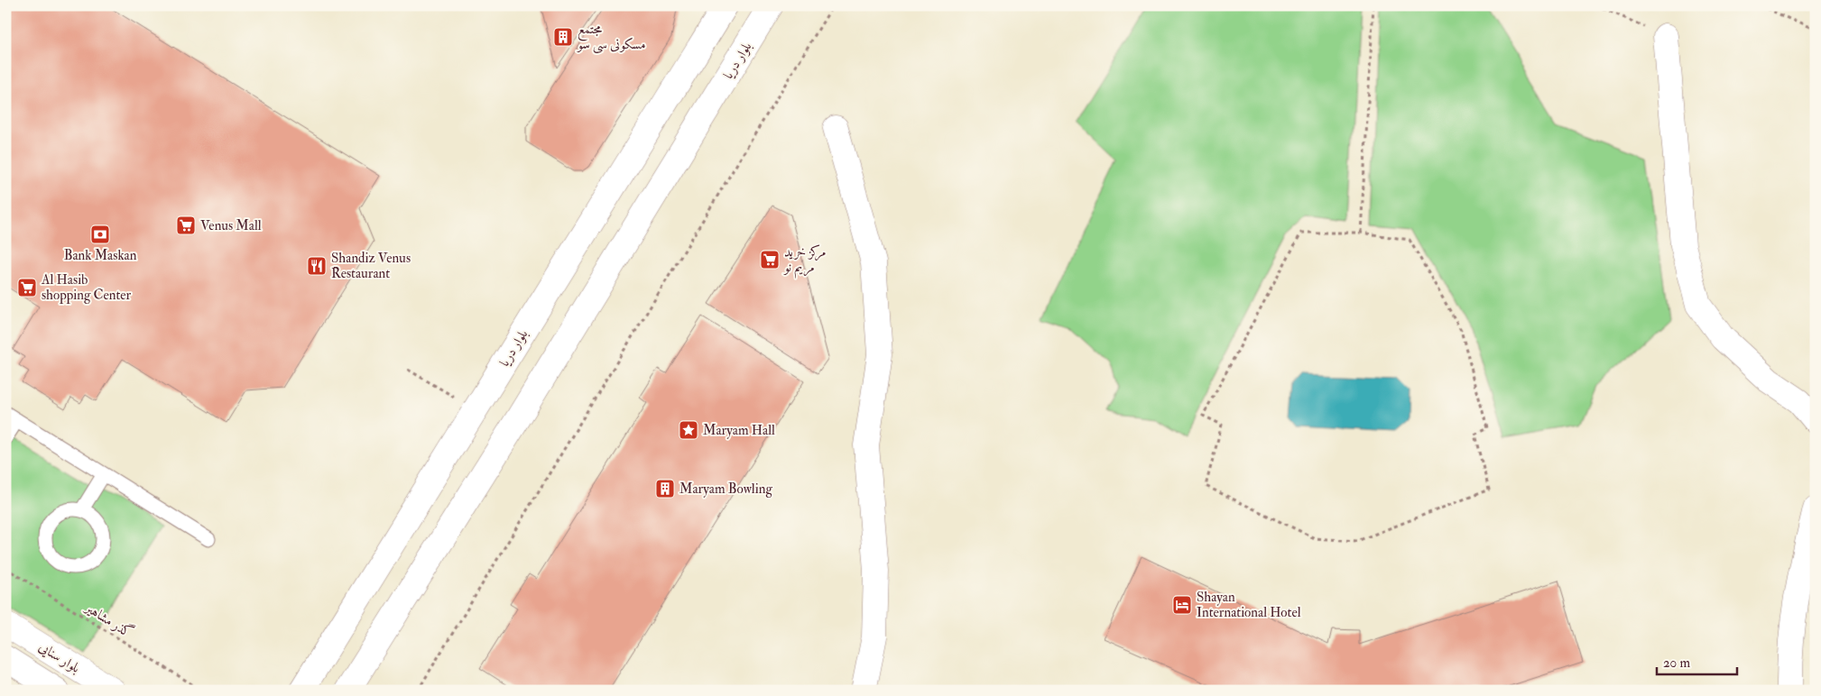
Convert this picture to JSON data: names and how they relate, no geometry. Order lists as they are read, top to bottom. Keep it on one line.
{"streets":{"main road":["بلوار دریا","بلوار سنایی"],"path":["گذر مشاهیر"]},"places":{"building":["مجتمع مسکونی سی سو","Maryam Bowling"],"supermarket":["Venus Mall","مرکز خرید مریم نو","Al Hasib shopping Center"],"bank":["Bank Maskan"],"restaurant":["Shandiz Venus Restaurant"],"place":["Maryam Hall"],"hotel":["Shayan International Hotel"]},"scale_bar":"20 m"}
